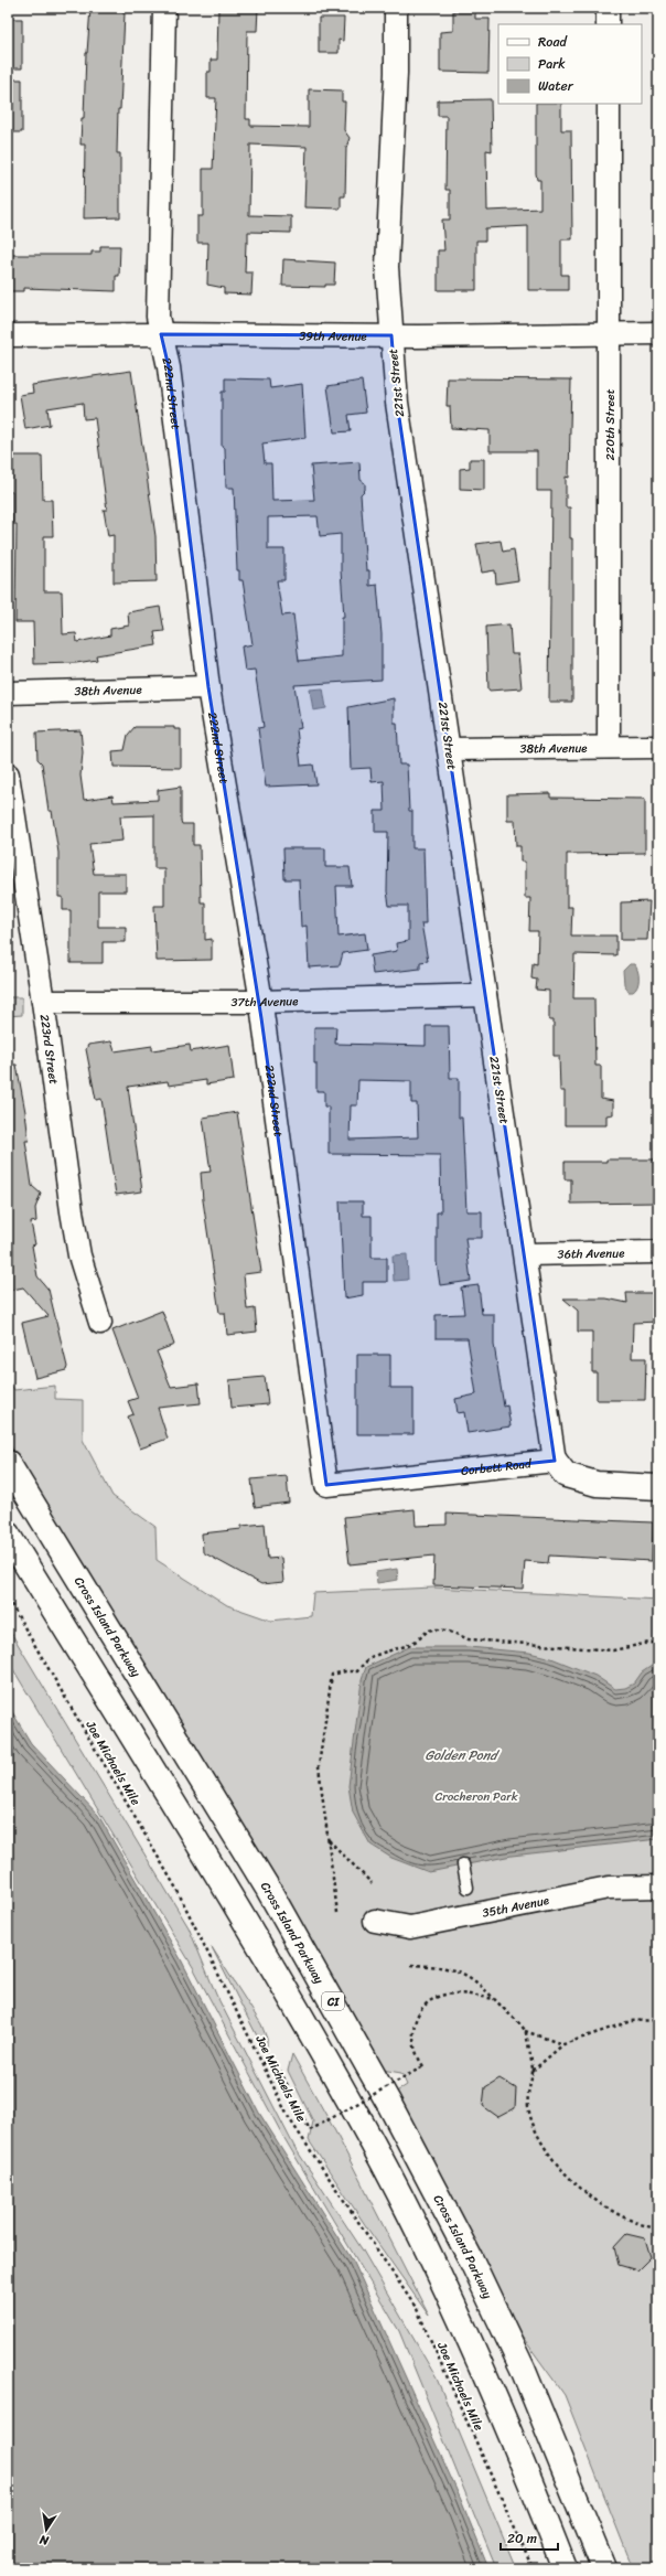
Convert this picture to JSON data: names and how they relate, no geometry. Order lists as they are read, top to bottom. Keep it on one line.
{"streets":{"main road":["Cross Island Parkway","CI"],"street":["39th Avenue","221st Street","222nd Street","220th Street","38th Avenue","37th Avenue","223rd Street","36th Avenue","Corbett Road","35th Avenue"],"path":["Joe Michaels Mile"]},"crossings":[["39th Avenue","221st Street"],["39th Avenue","222nd Street"],["39th Avenue","220th Street"],["221st Street","38th Avenue"],["221st Street","37th Avenue"],["221st Street","36th Avenue"],["221st Street","Corbett Road"],["222nd Street","38th Avenue"],["222nd Street","37th Avenue"],["222nd Street","Corbett Road"],["220th Street","38th Avenue"],["37th Avenue","223rd Street"]],"water":["Golden Pond"],"parks":["Crocheron Park"],"legend":["Road","Park","Water"],"scale_bar":"20 m","north":"bottom"}
